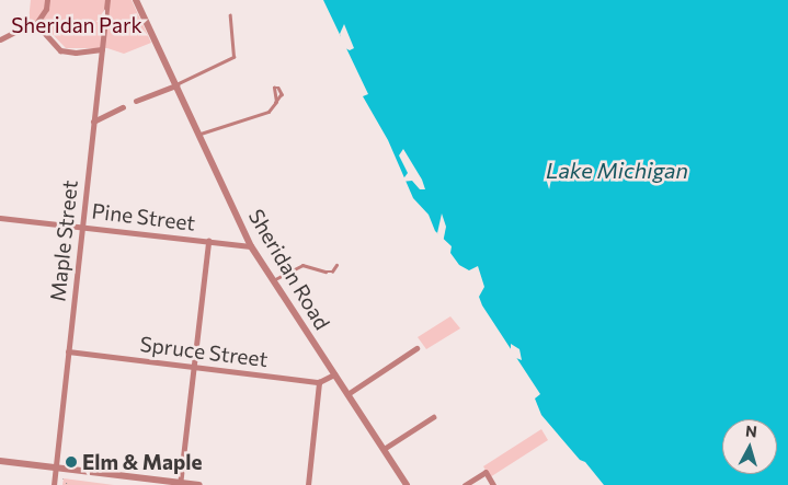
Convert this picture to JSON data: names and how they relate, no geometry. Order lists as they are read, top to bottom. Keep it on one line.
{"streets":{"street":["Pine Street","Maple Street","Sheridan Road","Spruce Street"]},"crossings":[["Pine Street","Maple Street"],["Pine Street","Sheridan Road"],["Maple Street","Spruce Street"]],"water":["Lake Michigan"],"parks":["Sheridan Park"],"places":["Elm & Maple"],"north":"top"}
